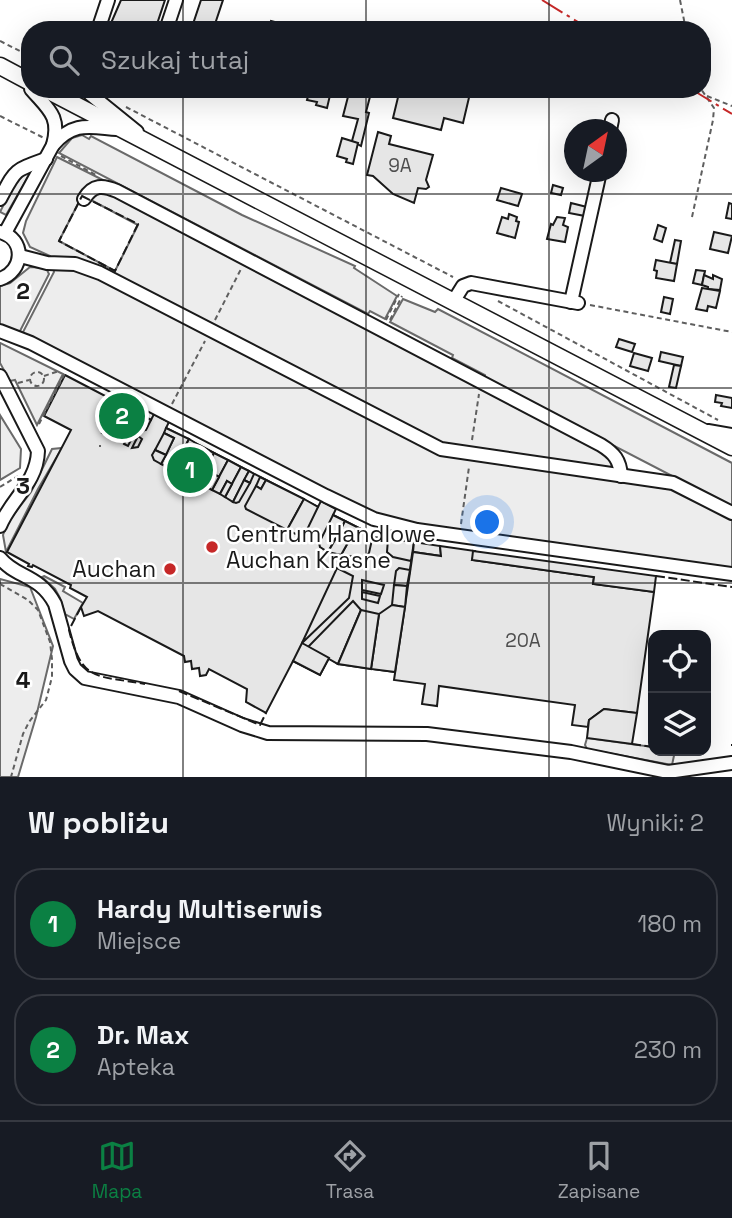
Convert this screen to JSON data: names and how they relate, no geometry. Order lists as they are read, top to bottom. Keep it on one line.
{"places":["Centrum Handlowe Auchan Krasne","Auchan"],"house_numbers":["9A","20A"],"north":"top right","page":{"search":"Szukaj tutaj","pins":["2","1"],"heading":["W pobliżu","Wyniki: 2"],"list":[{"mark":"1","name":"Hardy Multiserwis","note":"Miejsce","value":"180 m"},{"mark":"2","name":"Dr. Max","note":"Apteka","value":"230 m"}],"nav":["Mapa","Trasa","Zapisane"]},"grid":{"rows":["2","3","4"]}}
